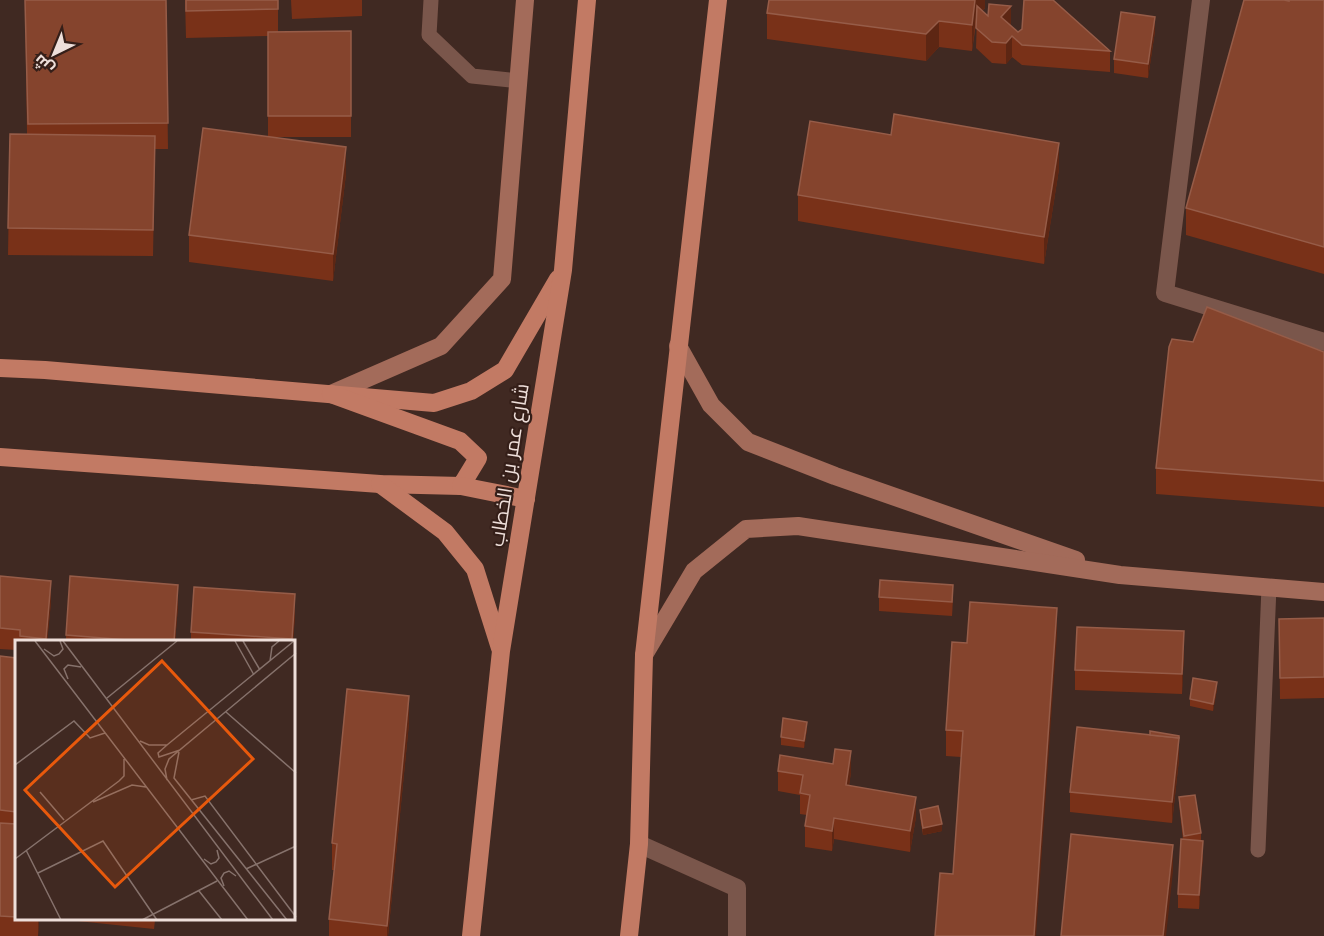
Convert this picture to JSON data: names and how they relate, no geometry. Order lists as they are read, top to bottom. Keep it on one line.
{"streets":{"main road":["شارع عمر بن الخطاب"]},"north":"bottom left"}
